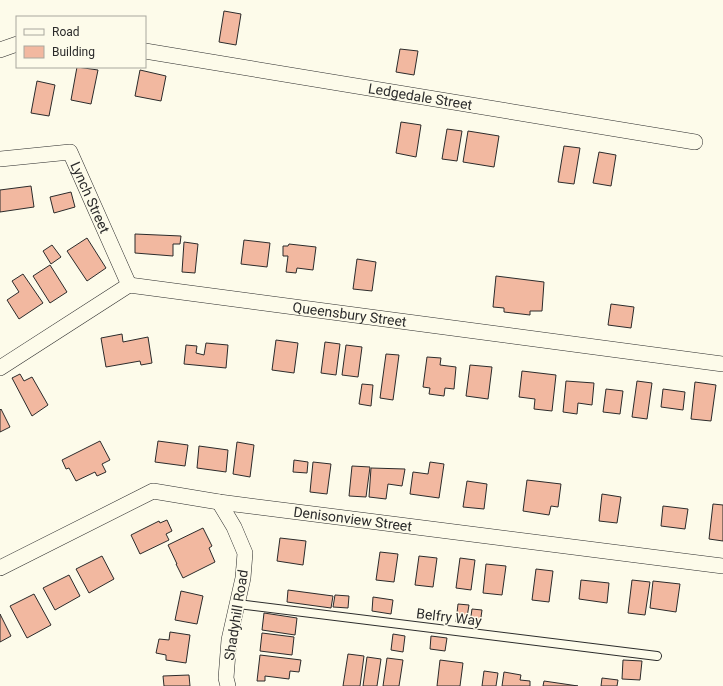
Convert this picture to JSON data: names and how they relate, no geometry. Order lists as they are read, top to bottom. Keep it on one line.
{"streets":{"street":["Ledgedale Street","Lynch Street","Queensbury Street","Denisonview Street","Shadyhill Road"],"lane":["Belfry Way"]},"crossings":[["Lynch Street","Queensbury Street"],["Denisonview Street","Shadyhill Road"],["Shadyhill Road","Belfry Way"]],"legend":["Road","Building"]}
